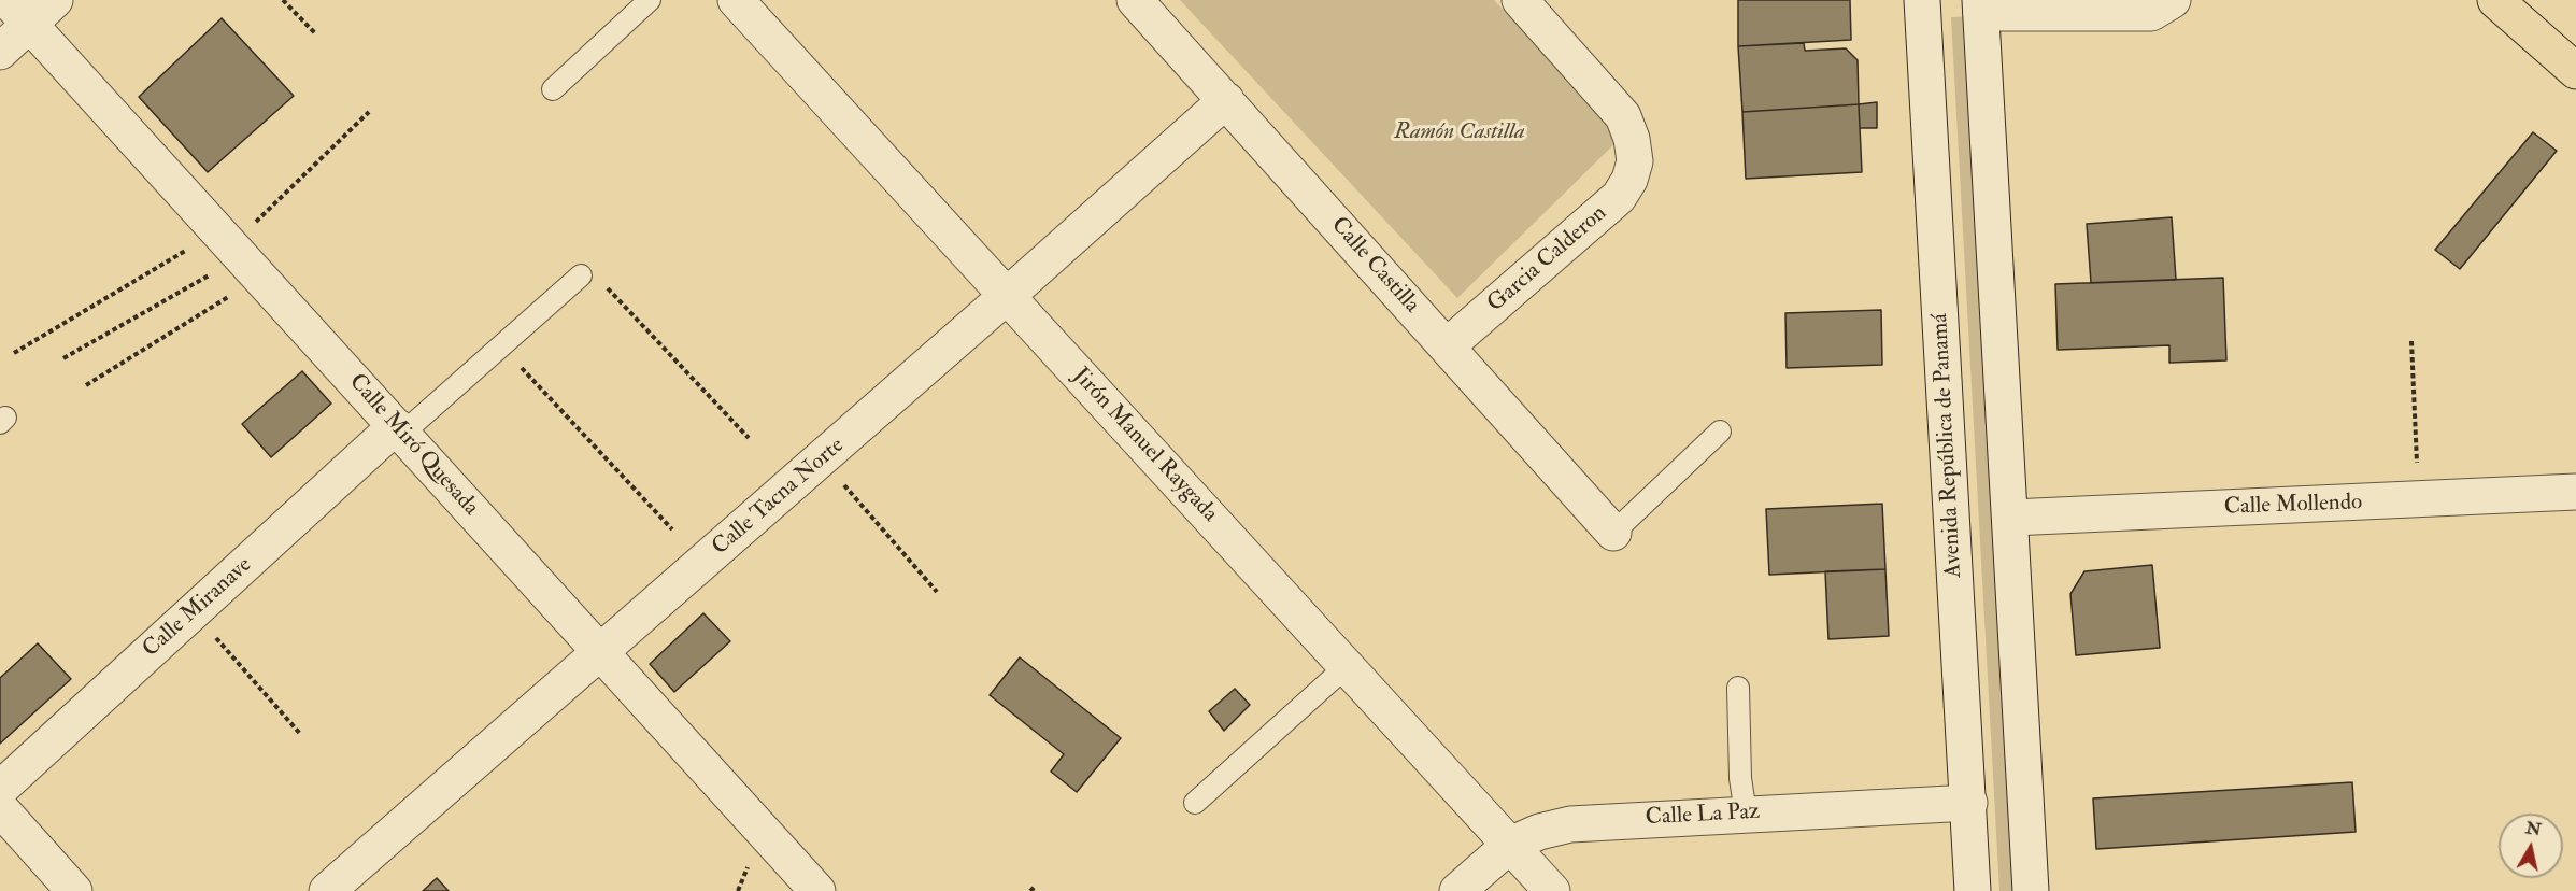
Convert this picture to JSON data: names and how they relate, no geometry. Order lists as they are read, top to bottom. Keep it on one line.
{"streets":{"street":["Garcia Calderon","Calle Castilla","Calle Miró Quesada","Jirón Manuel Raygada","Avenida República de Panamá","Calle Tacna Norte","Calle Mollendo","Calle Miranave","Calle La Paz"]},"crossings":[["Garcia Calderon","Calle Castilla"],["Calle Castilla","Calle Tacna Norte"],["Calle Miró Quesada","Calle Tacna Norte"],["Calle Miró Quesada","Calle Miranave"],["Jirón Manuel Raygada","Calle Tacna Norte"],["Jirón Manuel Raygada","Calle La Paz"],["Avenida República de Panamá","Calle La Paz"]],"parks":["Ramón Castilla"],"north":"top"}
